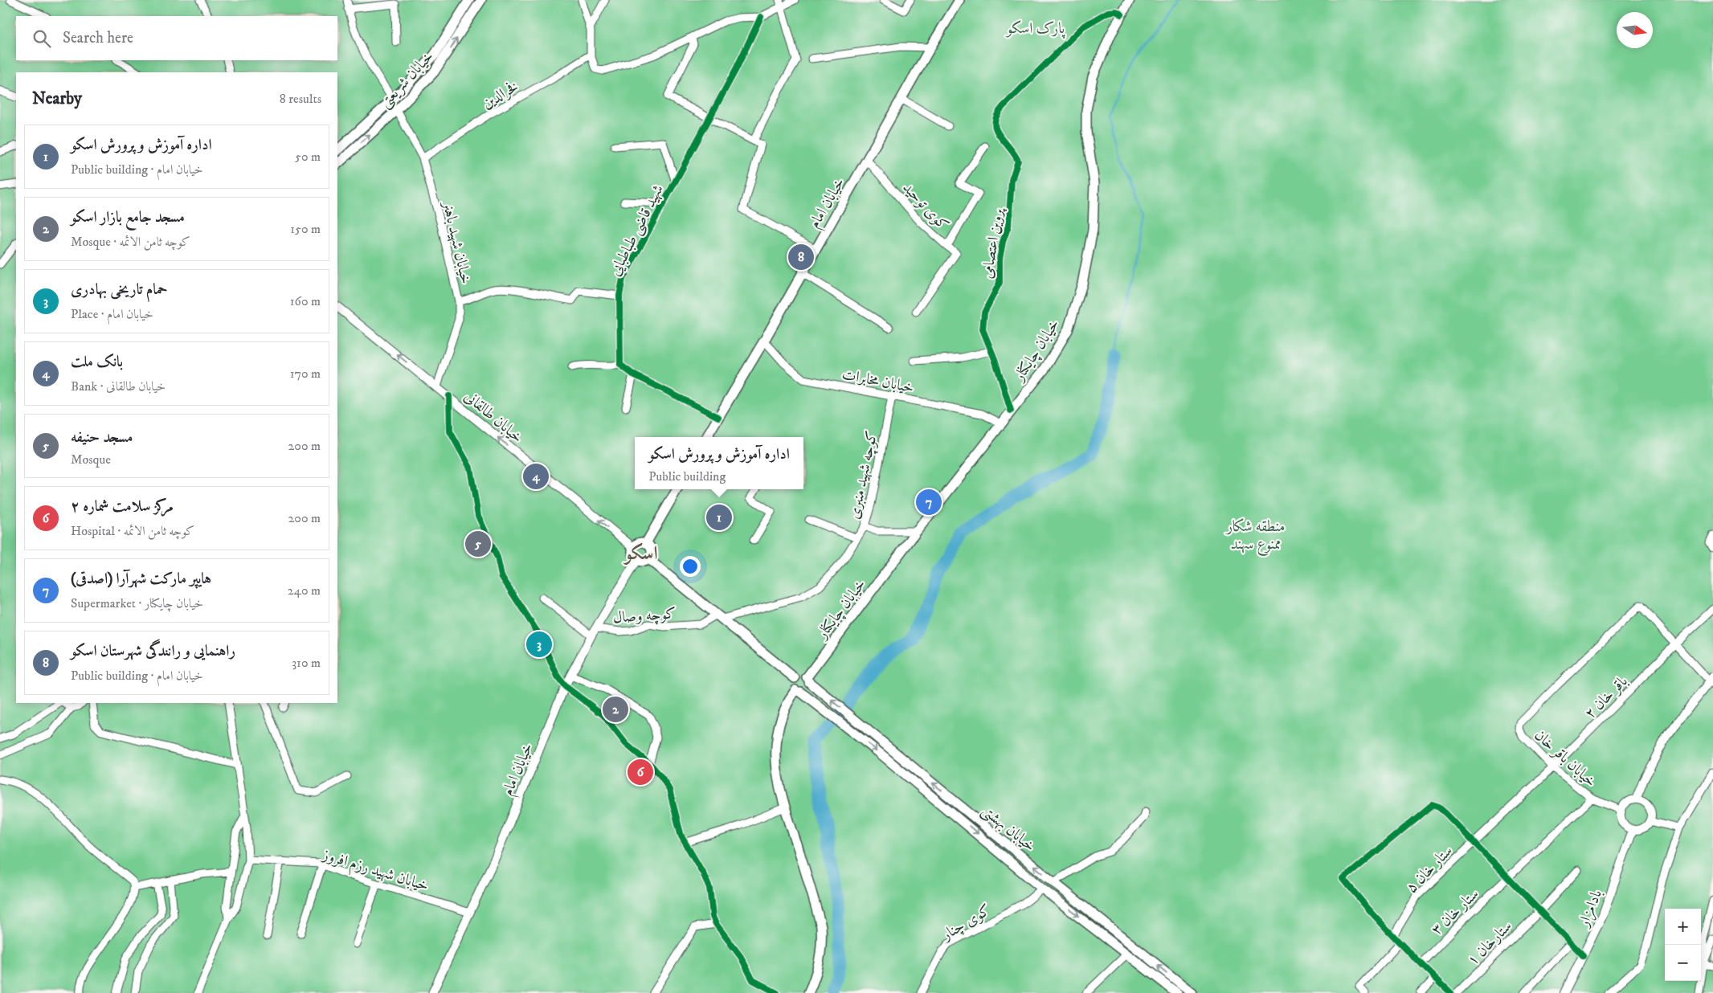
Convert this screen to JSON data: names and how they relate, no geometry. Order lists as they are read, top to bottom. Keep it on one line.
{"streets":{"main road":["خیابان شریعتی","خیابان امام","خیابان چایکنار","خیابان بهشتی"],"street":["فخرالدین","کوی توحید","شهید قاضی طباطبایی","خیابان شهید باهنر","پروین اعتصامی","خیابان مخابرات","خیابان طالقانی","کوچه شهید منبری","کوچه وصال","باقر خان ۲","خیابان باقر خان","ستار خان ۵","خیابان شهید رزم افروز","بادامزار","ستار خان ۳","کوی چنار","ستارخان ۱"]},"crossings":[["خیابان شریعتی","خیابان شهید باهنر"],["فخرالدین","خیابان شهید باهنر"],["خیابان امام","کوی توحید"],["خیابان امام","خیابان مخابرات"],["خیابان امام","خیابان طالقانی"],["خیابان امام","کوچه وصال"],["خیابان امام","خیابان شهید رزم افروز"],["خیابان شهید باهنر","خیابان طالقانی"],["پروین اعتصامی","خیابان چایکنار"],["خیابان چایکنار","خیابان مخابرات"],["خیابان چایکنار","خیابان بهشتی"],["خیابان مخابرات","کوچه شهید منبری"],["کوچه شهید منبری","کوچه وصال"],["باقر خان ۲","خیابان باقر خان"],["باقر خان ۲","ستار خان ۵"],["خیابان باقر خان","بادامزار"],["خیابان باقر خان","ستار خان ۳"],["خیابان بهشتی","کوی چنار"]],"one_way":["خیابان طالقانی"],"districts":["اسکو"],"parks":["پارک اسکو","منطقه شکار ممنوع سهند"],"north":"right","page":{"search":"Search here","heading":["Nearby","8 results"],"list":[{"mark":"1","name":"اداره آموزش و پرورش اسکو","note":"Public building · خیابان امام","value":"50 m"},{"mark":"2","name":"مسجد جامع بازار اسکو","note":"Mosque · کوچه ثامن الائمه","value":"150 m"},{"mark":"3","name":"حمام تاریخی بهادری","note":"Place · خیابان امام","value":"160 m"},{"mark":"4","name":"بانک ملت","note":"Bank · خیابان طالقانی","value":"170 m"},{"mark":"5","name":"مسجد حنیفه","note":"Mosque","value":"200 m"},{"mark":"6","name":"مرکز سلامت شماره ۲","note":"Hospital · کوچه ثامن الائمه","value":"200 m"},{"mark":"7","name":"هایپر مارکت شهرآرا (اصدقی)","note":"Supermarket · خیابان چایکنار","value":"240 m"},{"mark":"8","name":"راهنمایی و رانندگی شهرستان اسکو","note":"Public building · خیابان امام","value":"310 m"}],"pins":["8","4","7","1","5","3","2","6"],"popup":["اداره آموزش و پرورش اسکو","Public building"],"map_buttons":["+","−"]}}
